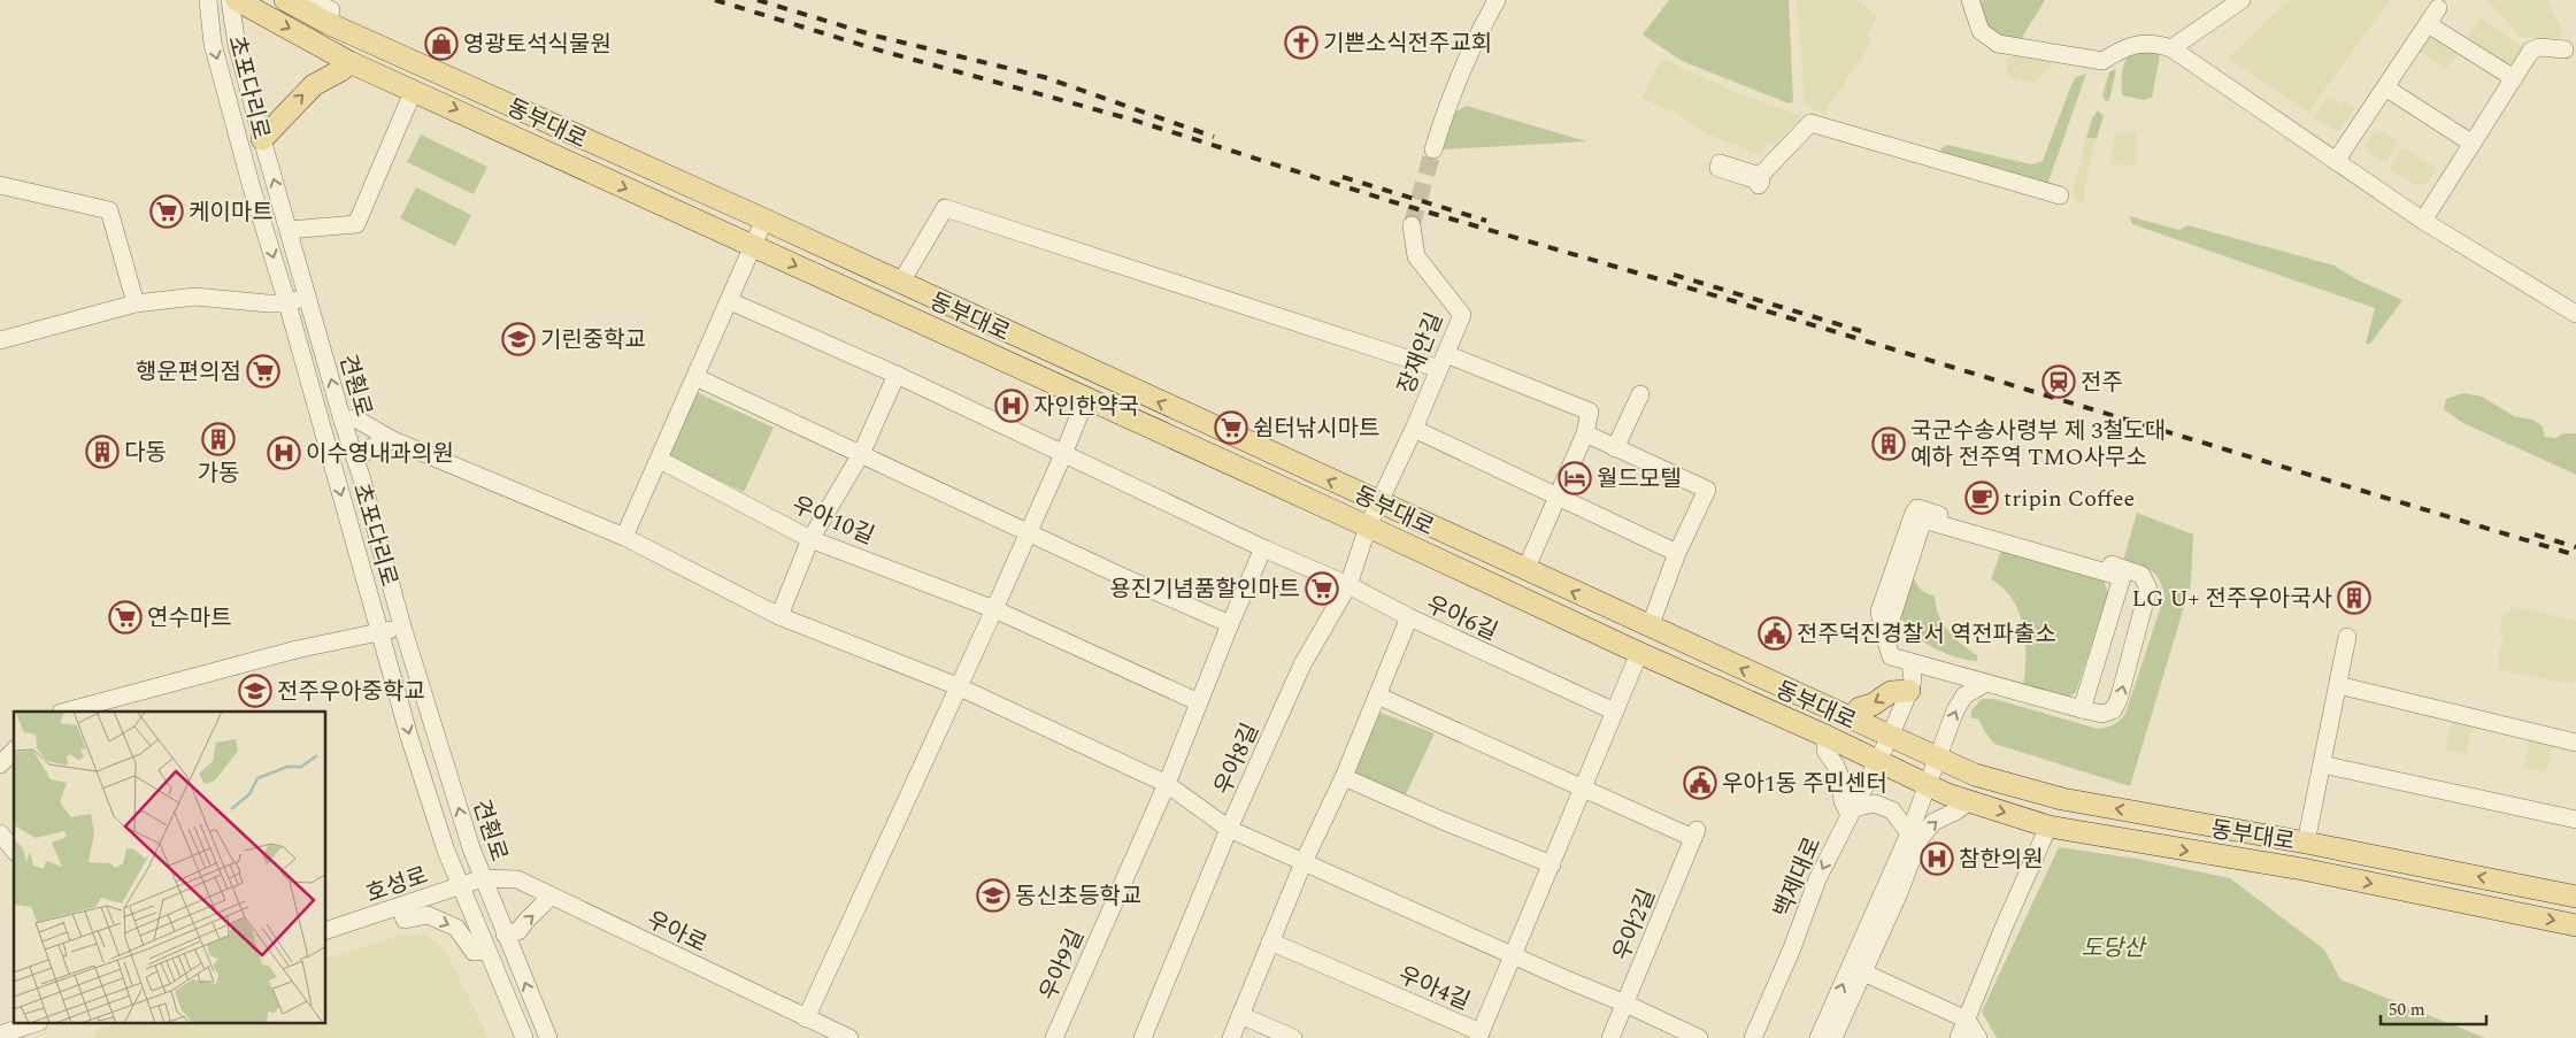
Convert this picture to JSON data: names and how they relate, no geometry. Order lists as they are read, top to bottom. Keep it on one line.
{"streets":{"main road":["동부대로"],"street":["초포다리로","장재안길","견훤로","우아10길","우아6길","우아8길","백제대로","호성로","우아2길","우아로","우아9길","우아4길"]},"crossings":[["초포다리로","호성로"],["동부대로","장재안길"],["동부대로","우아8길"],["동부대로","백제대로"],["동부대로","우아4길"],["장재안길","우아8길"],["견훤로","호성로"],["견훤로","우아로"],["우아10길","우아9길"],["우아6길","우아4길"],["호성로","우아로"],["우아2길","우아4길"]],"one_way":["초포다리로","견훤로"],"parks":["도당산"],"places":{"church":["기쁜소식전주교회"],"shop":["영광토석식물원"],"supermarket":["케이마트","행운편의점","쉼터낚시마트","용진기념품할인마트","연수마트"],"school or university":["기린중학교","전주우아중학교","동신초등학교"],"station":["전주"],"hospital":["자인한약국","이수영내과의원","참한의원"],"building":["가동","국군수송사령부 제 3철도대 예하 전주역 TMO사무소","다동","LG U+ 전주우아국사"],"hotel":["월드모텔"],"cafe":["tripin Coffee"],"public building":["전주덕진경찰서 역전파출소","우아1동 주민센터"]},"scale_bar":"50 m"}
